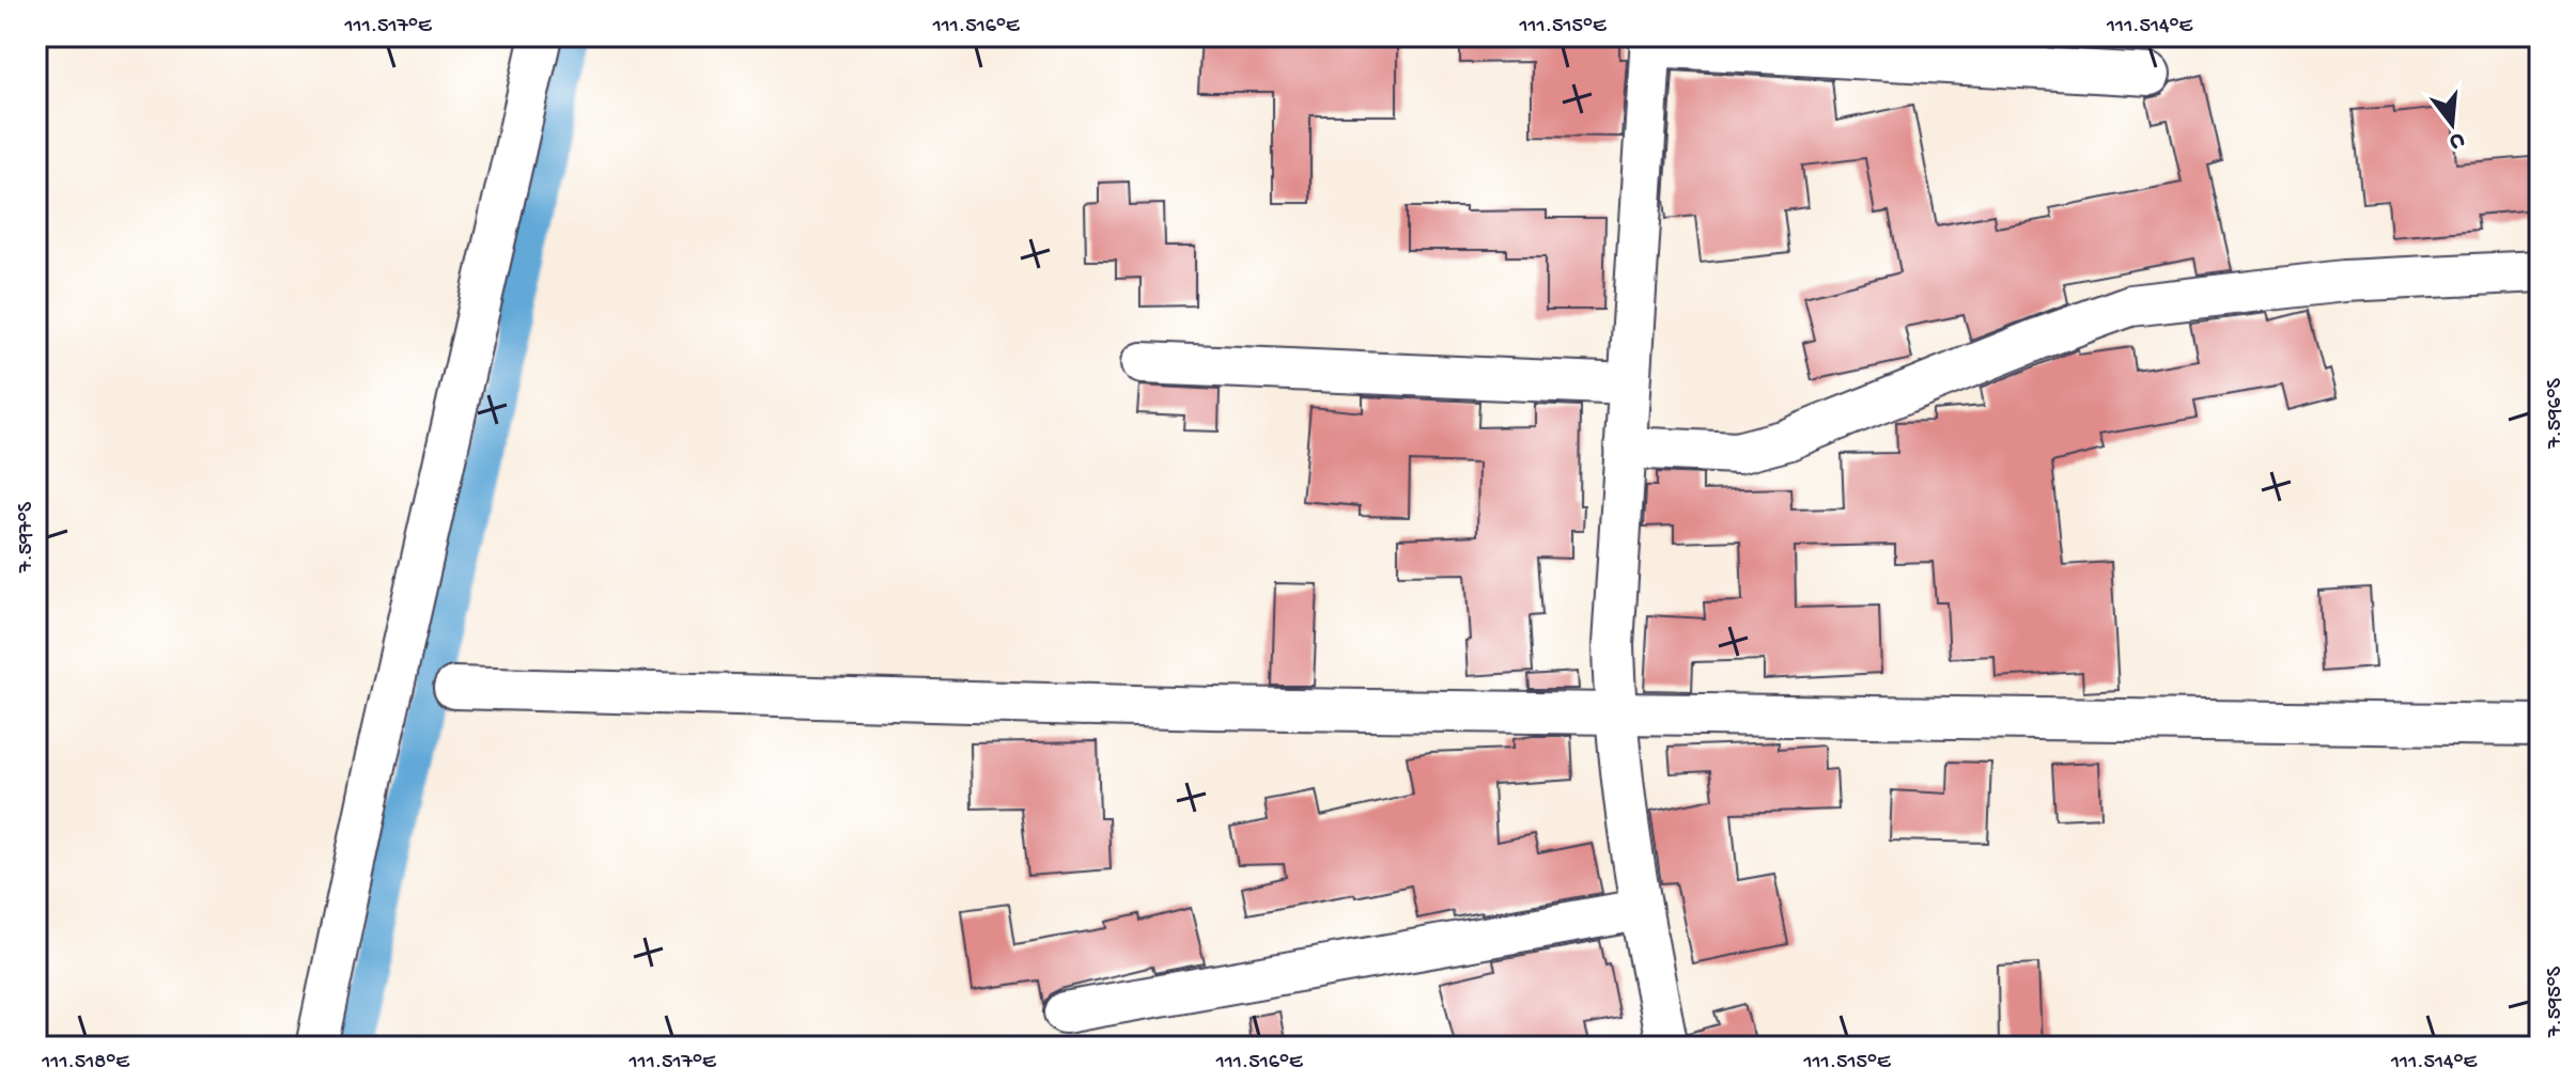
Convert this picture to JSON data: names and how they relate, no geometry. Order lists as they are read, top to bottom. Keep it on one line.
{"north":"bottom","coordinates":["111.517°E","111.516°E","111.515°E","111.514°E","7.596°S","7.597°S","7.595°S","111.518°E"]}
